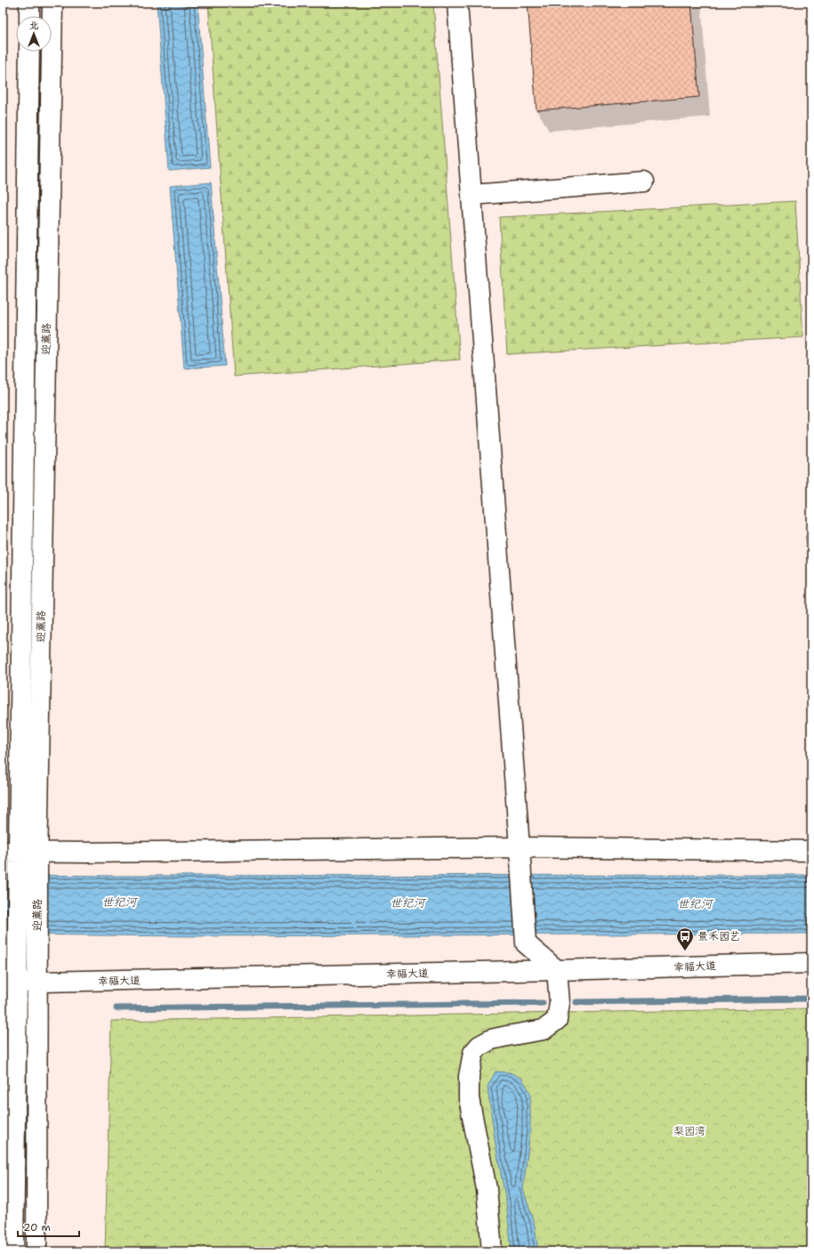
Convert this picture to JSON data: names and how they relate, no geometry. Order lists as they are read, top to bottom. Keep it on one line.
{"streets":{"street":["迎薰路","幸福大道"]},"crossings":[["迎薰路","幸福大道"]],"water":["世纪河"],"parks":["梨园湾"],"places":{"bus stop":["景禾园艺"]},"scale_bar":"20 m","north":"top"}
